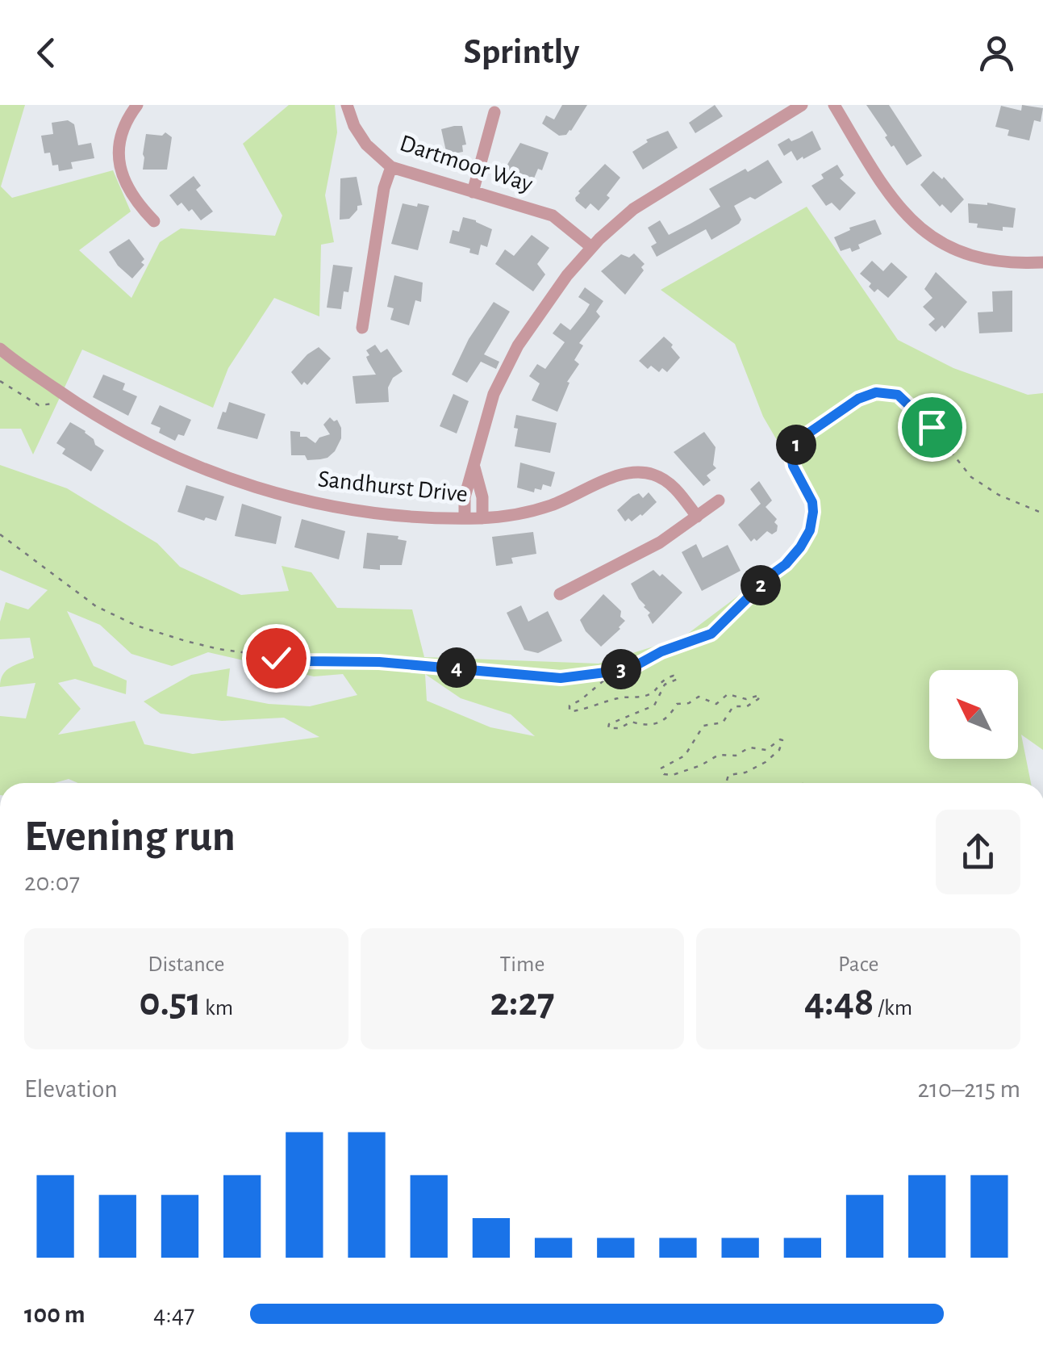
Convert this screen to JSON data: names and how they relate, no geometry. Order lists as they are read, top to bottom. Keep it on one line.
{"streets":{"street":["Dartmoor Way","Sandhurst Drive"]},"north":"top left","page":{"header":"Sprintly","pins":["1","2","4","3"],"heading":["Evening run","20:07"],"stats":[["Distance","0.51 km"],["Time","2:27"],["Pace","4:48 /km"]],"chart":["Elevation","210–215 m"],"list":[{"name":"100 m","note":"4:47"}]}}
